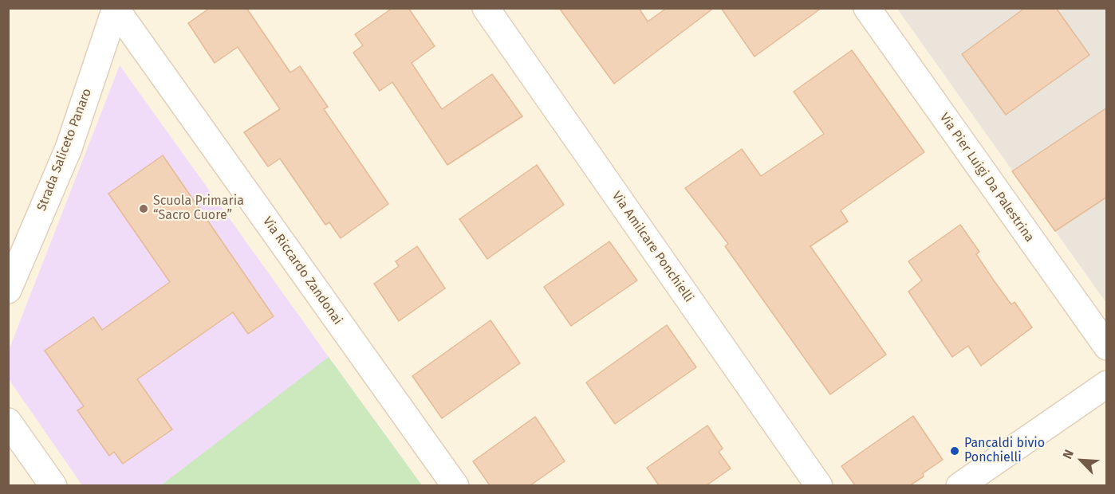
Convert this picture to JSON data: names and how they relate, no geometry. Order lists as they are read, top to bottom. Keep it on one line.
{"streets":{"street":["Strada Saliceto Panaro","Via Pier Luigi Da Palestrina","Via Amilcare Ponchielli","Via Riccardo Zandonai"]},"crossings":[["Strada Saliceto Panaro","Via Riccardo Zandonai"]],"places":["Scuola Primaria “Sacro Cuore”","Pancaldi bivio Ponchielli"],"north":"top left"}
